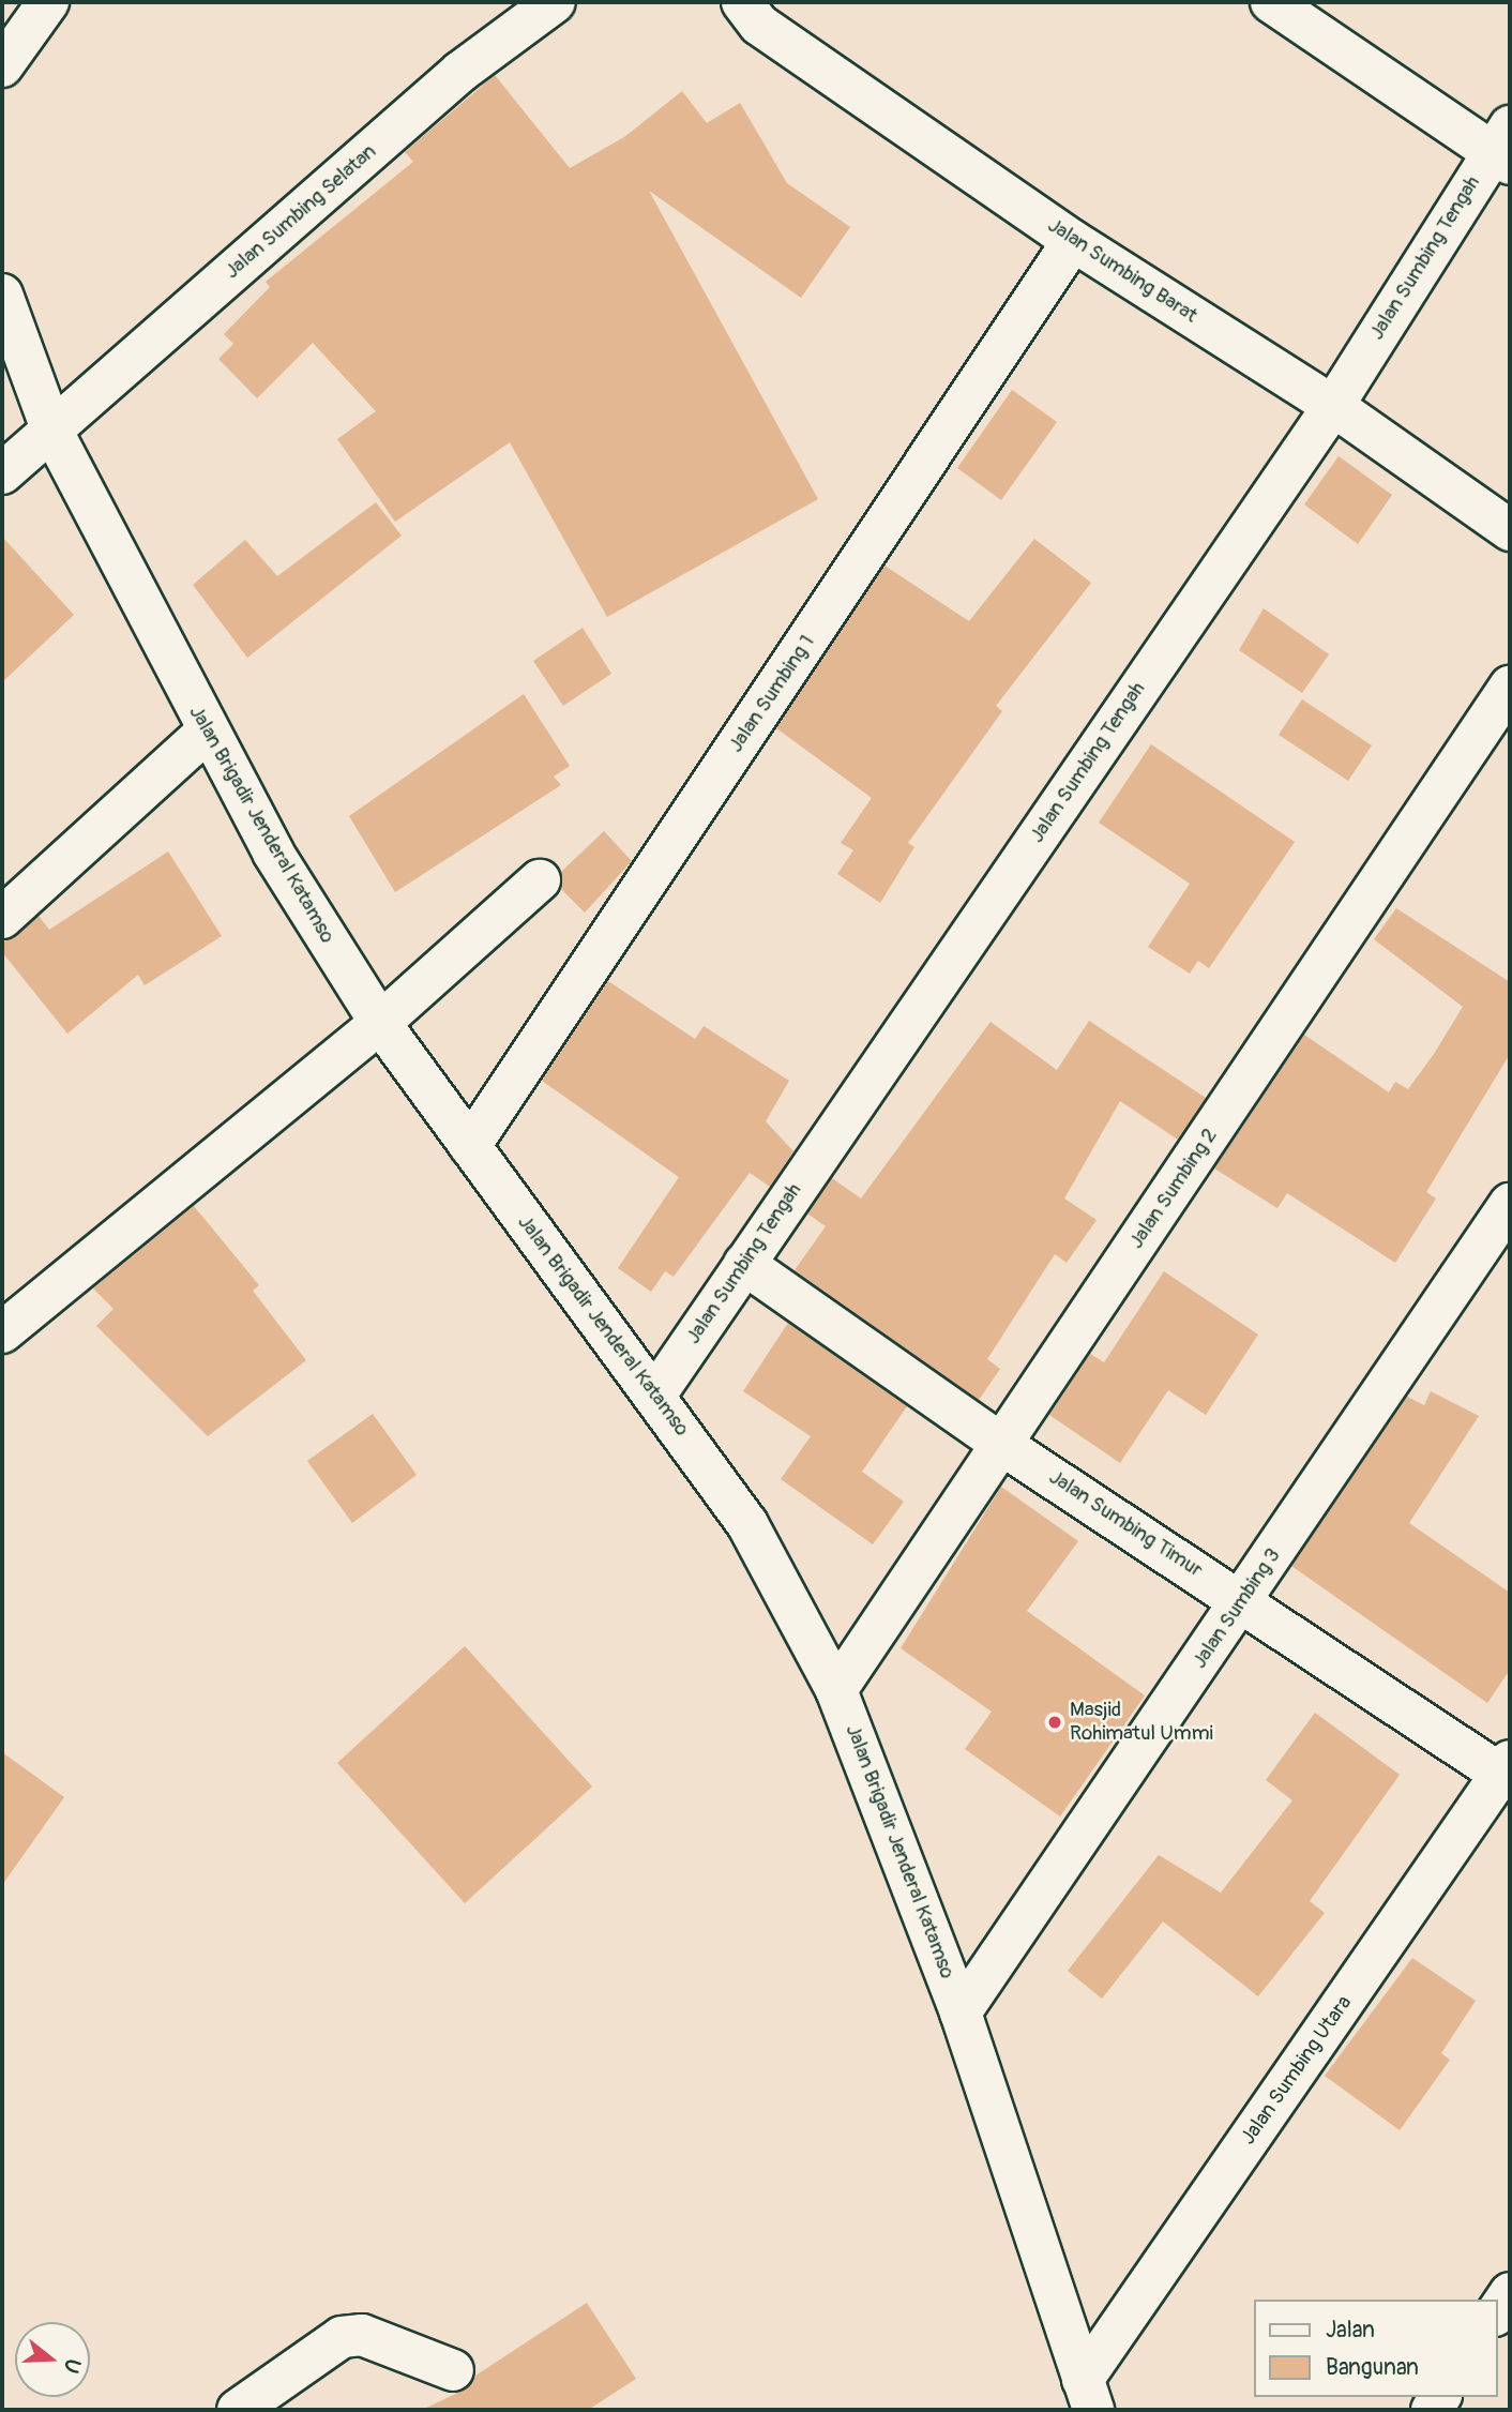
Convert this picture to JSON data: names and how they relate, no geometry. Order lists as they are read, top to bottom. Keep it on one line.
{"streets":{"main road":["Jalan Sumbing Selatan","Jalan Sumbing Tengah","Jalan Sumbing Barat","Jalan Sumbing 1","Jalan Brigadir Jenderal Katamso","Jalan Sumbing 2","Jalan Sumbing Timur","Jalan Sumbing 3","Jalan Sumbing Utara"]},"crossings":[["Jalan Sumbing Selatan","Jalan Brigadir Jenderal Katamso"],["Jalan Sumbing Tengah","Jalan Sumbing Barat"],["Jalan Sumbing Tengah","Jalan Brigadir Jenderal Katamso"],["Jalan Sumbing Tengah","Jalan Sumbing Timur"],["Jalan Sumbing Barat","Jalan Sumbing 1"],["Jalan Sumbing 1","Jalan Brigadir Jenderal Katamso"],["Jalan Brigadir Jenderal Katamso","Jalan Sumbing 2"],["Jalan Brigadir Jenderal Katamso","Jalan Sumbing 3"],["Jalan Brigadir Jenderal Katamso","Jalan Sumbing Utara"],["Jalan Sumbing 2","Jalan Sumbing Timur"],["Jalan Sumbing Timur","Jalan Sumbing 3"],["Jalan Sumbing Timur","Jalan Sumbing Utara"]],"places":["Masjid Rohimatul Ummi"],"legend":["Jalan","Bangunan"],"north":"right"}
